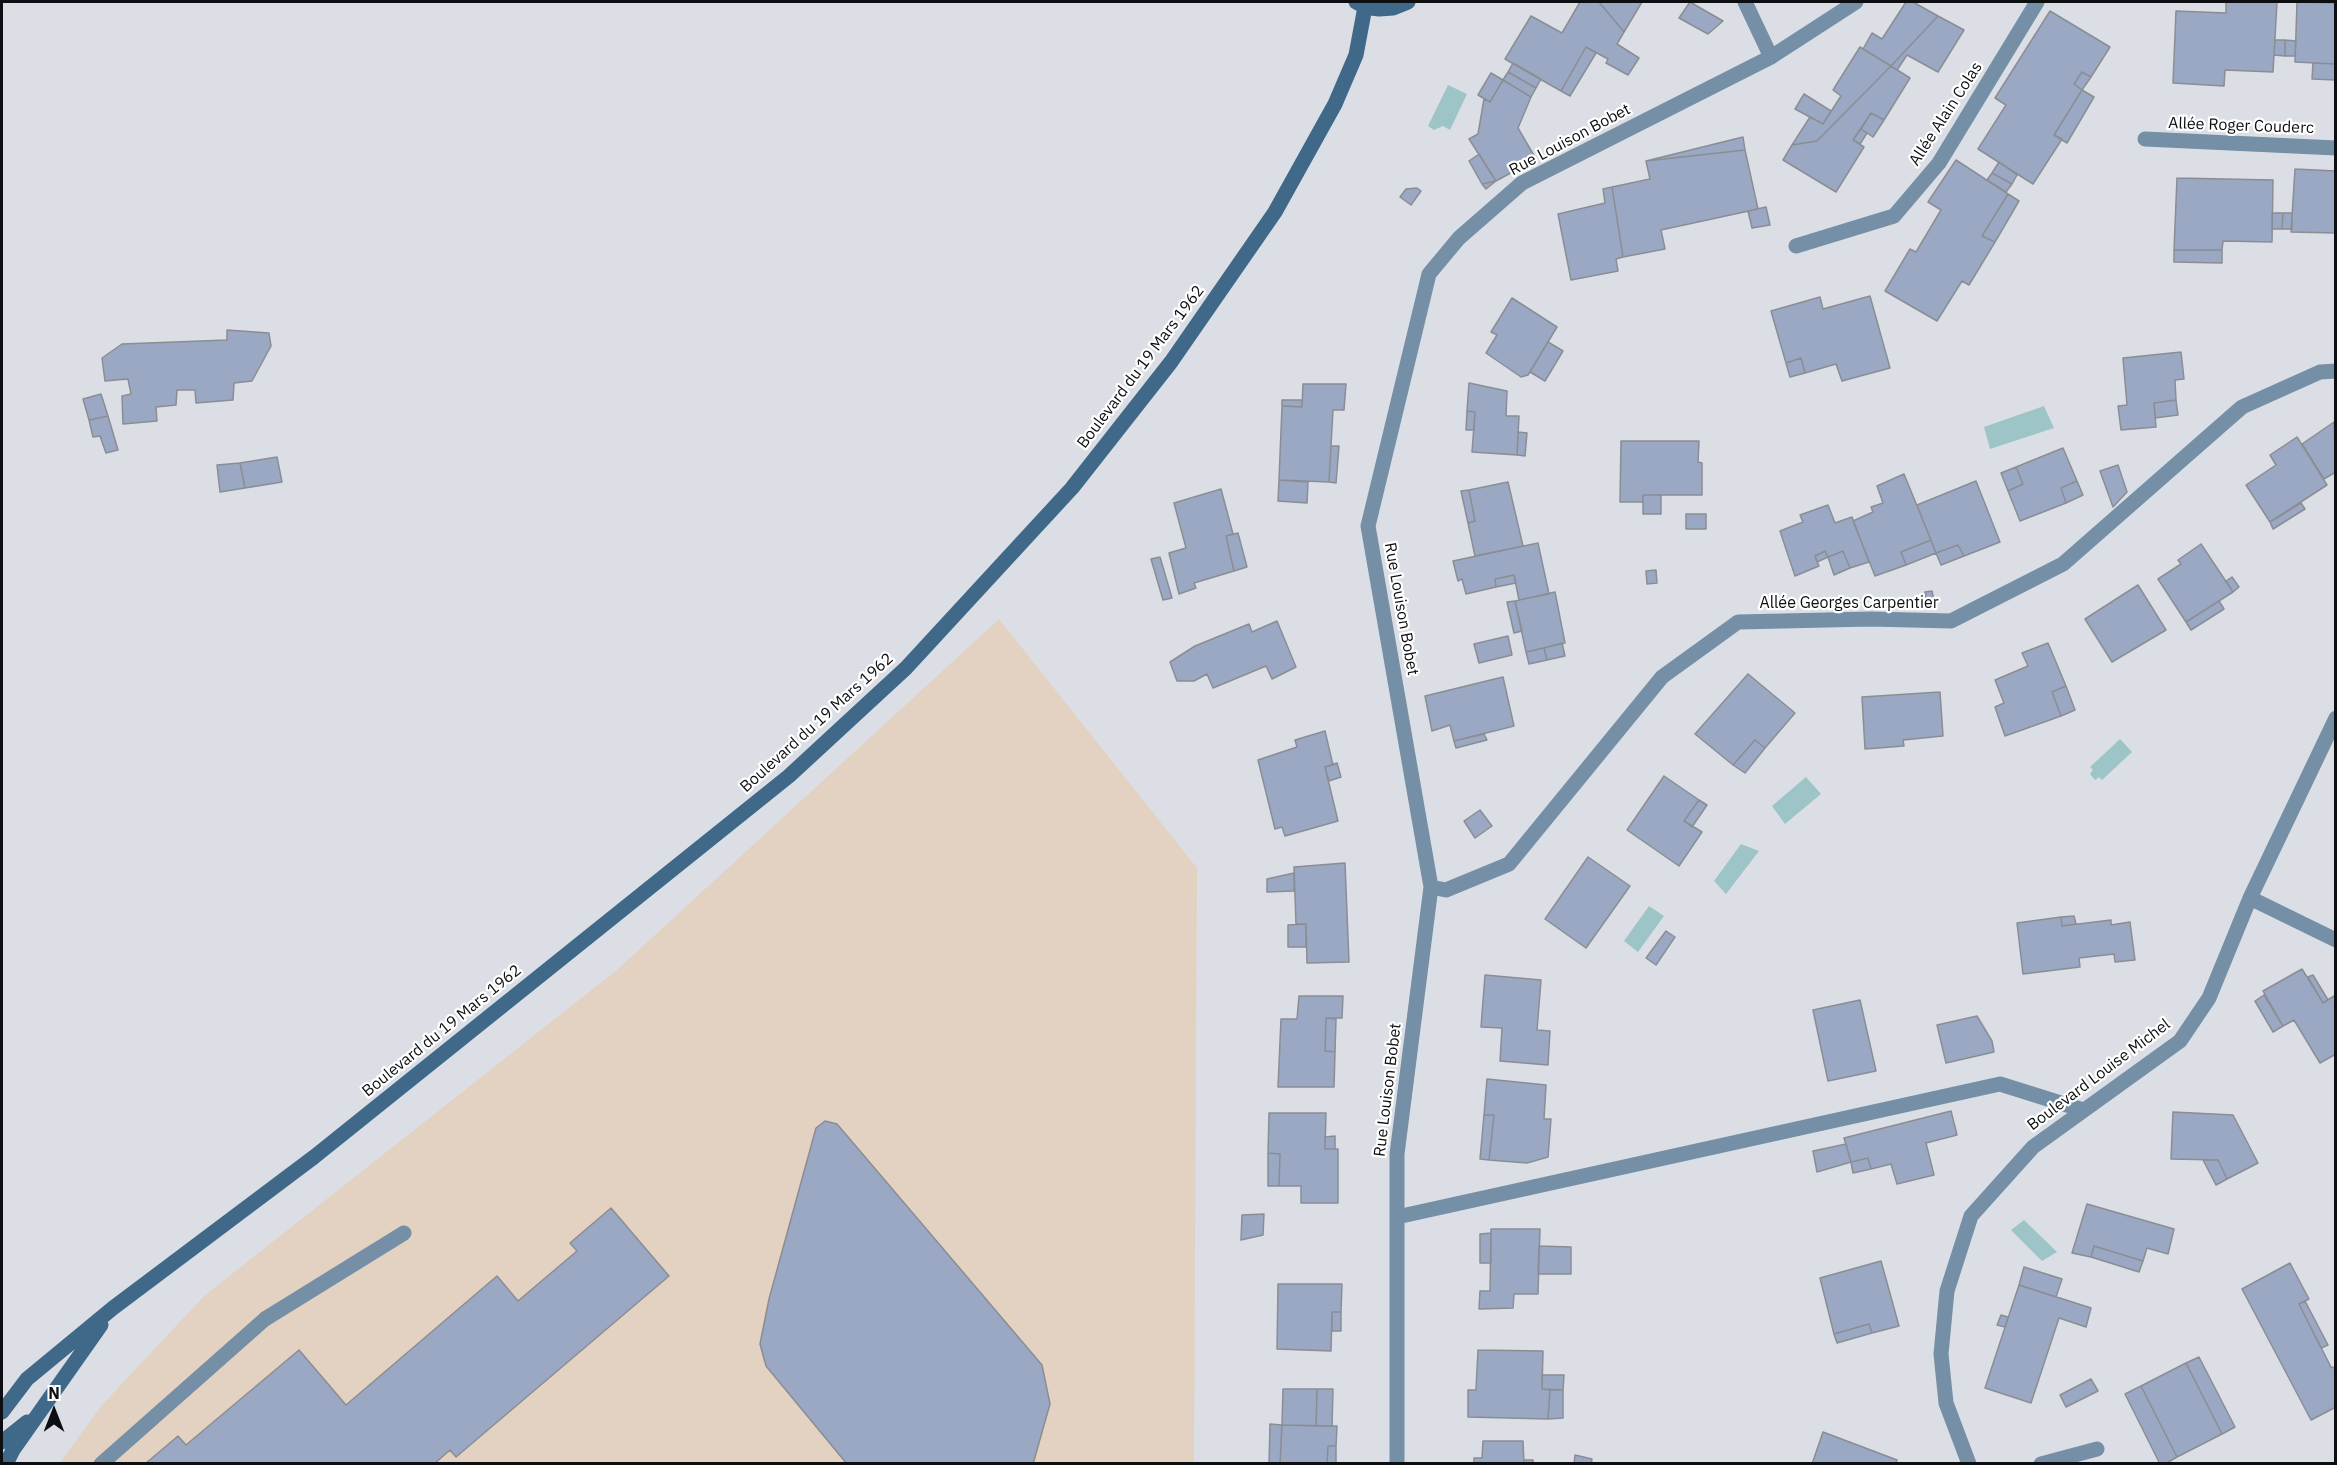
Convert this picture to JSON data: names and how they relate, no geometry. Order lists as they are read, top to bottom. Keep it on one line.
{"streets":{"main road":["Boulevard du 19 Mars 1962"],"street":["Allée Alain Colas","Allée Roger Couderc","Rue Louison Bobet","Allée Georges Carpentier","Boulevard Louise Michel"]},"crossings":[["Rue Louison Bobet","Allée Georges Carpentier"]],"north":"top"}
